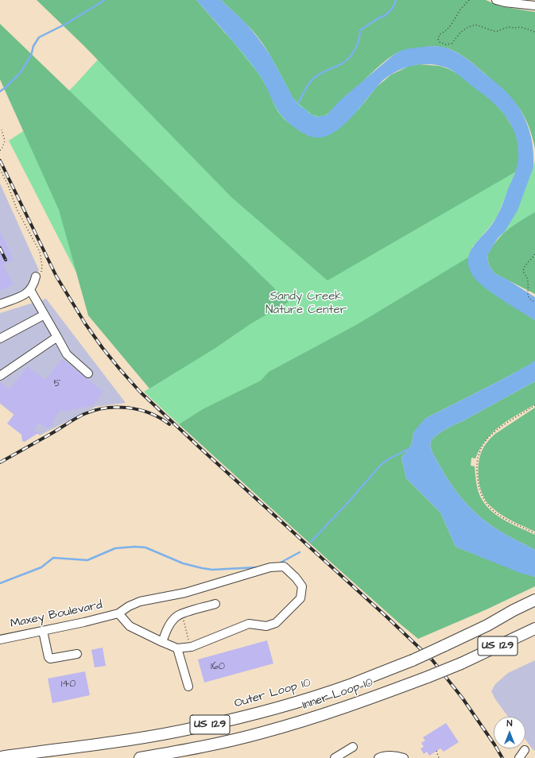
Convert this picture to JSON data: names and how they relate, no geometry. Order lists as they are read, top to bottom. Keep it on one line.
{"streets":{"highway":["US 129","Outer Loop 10","Inner Loop 10"],"street":["Maxey Boulevard"]},"parks":["Sandy Creek Nature Center"],"house_numbers":["5","160","140"],"north":"top"}
